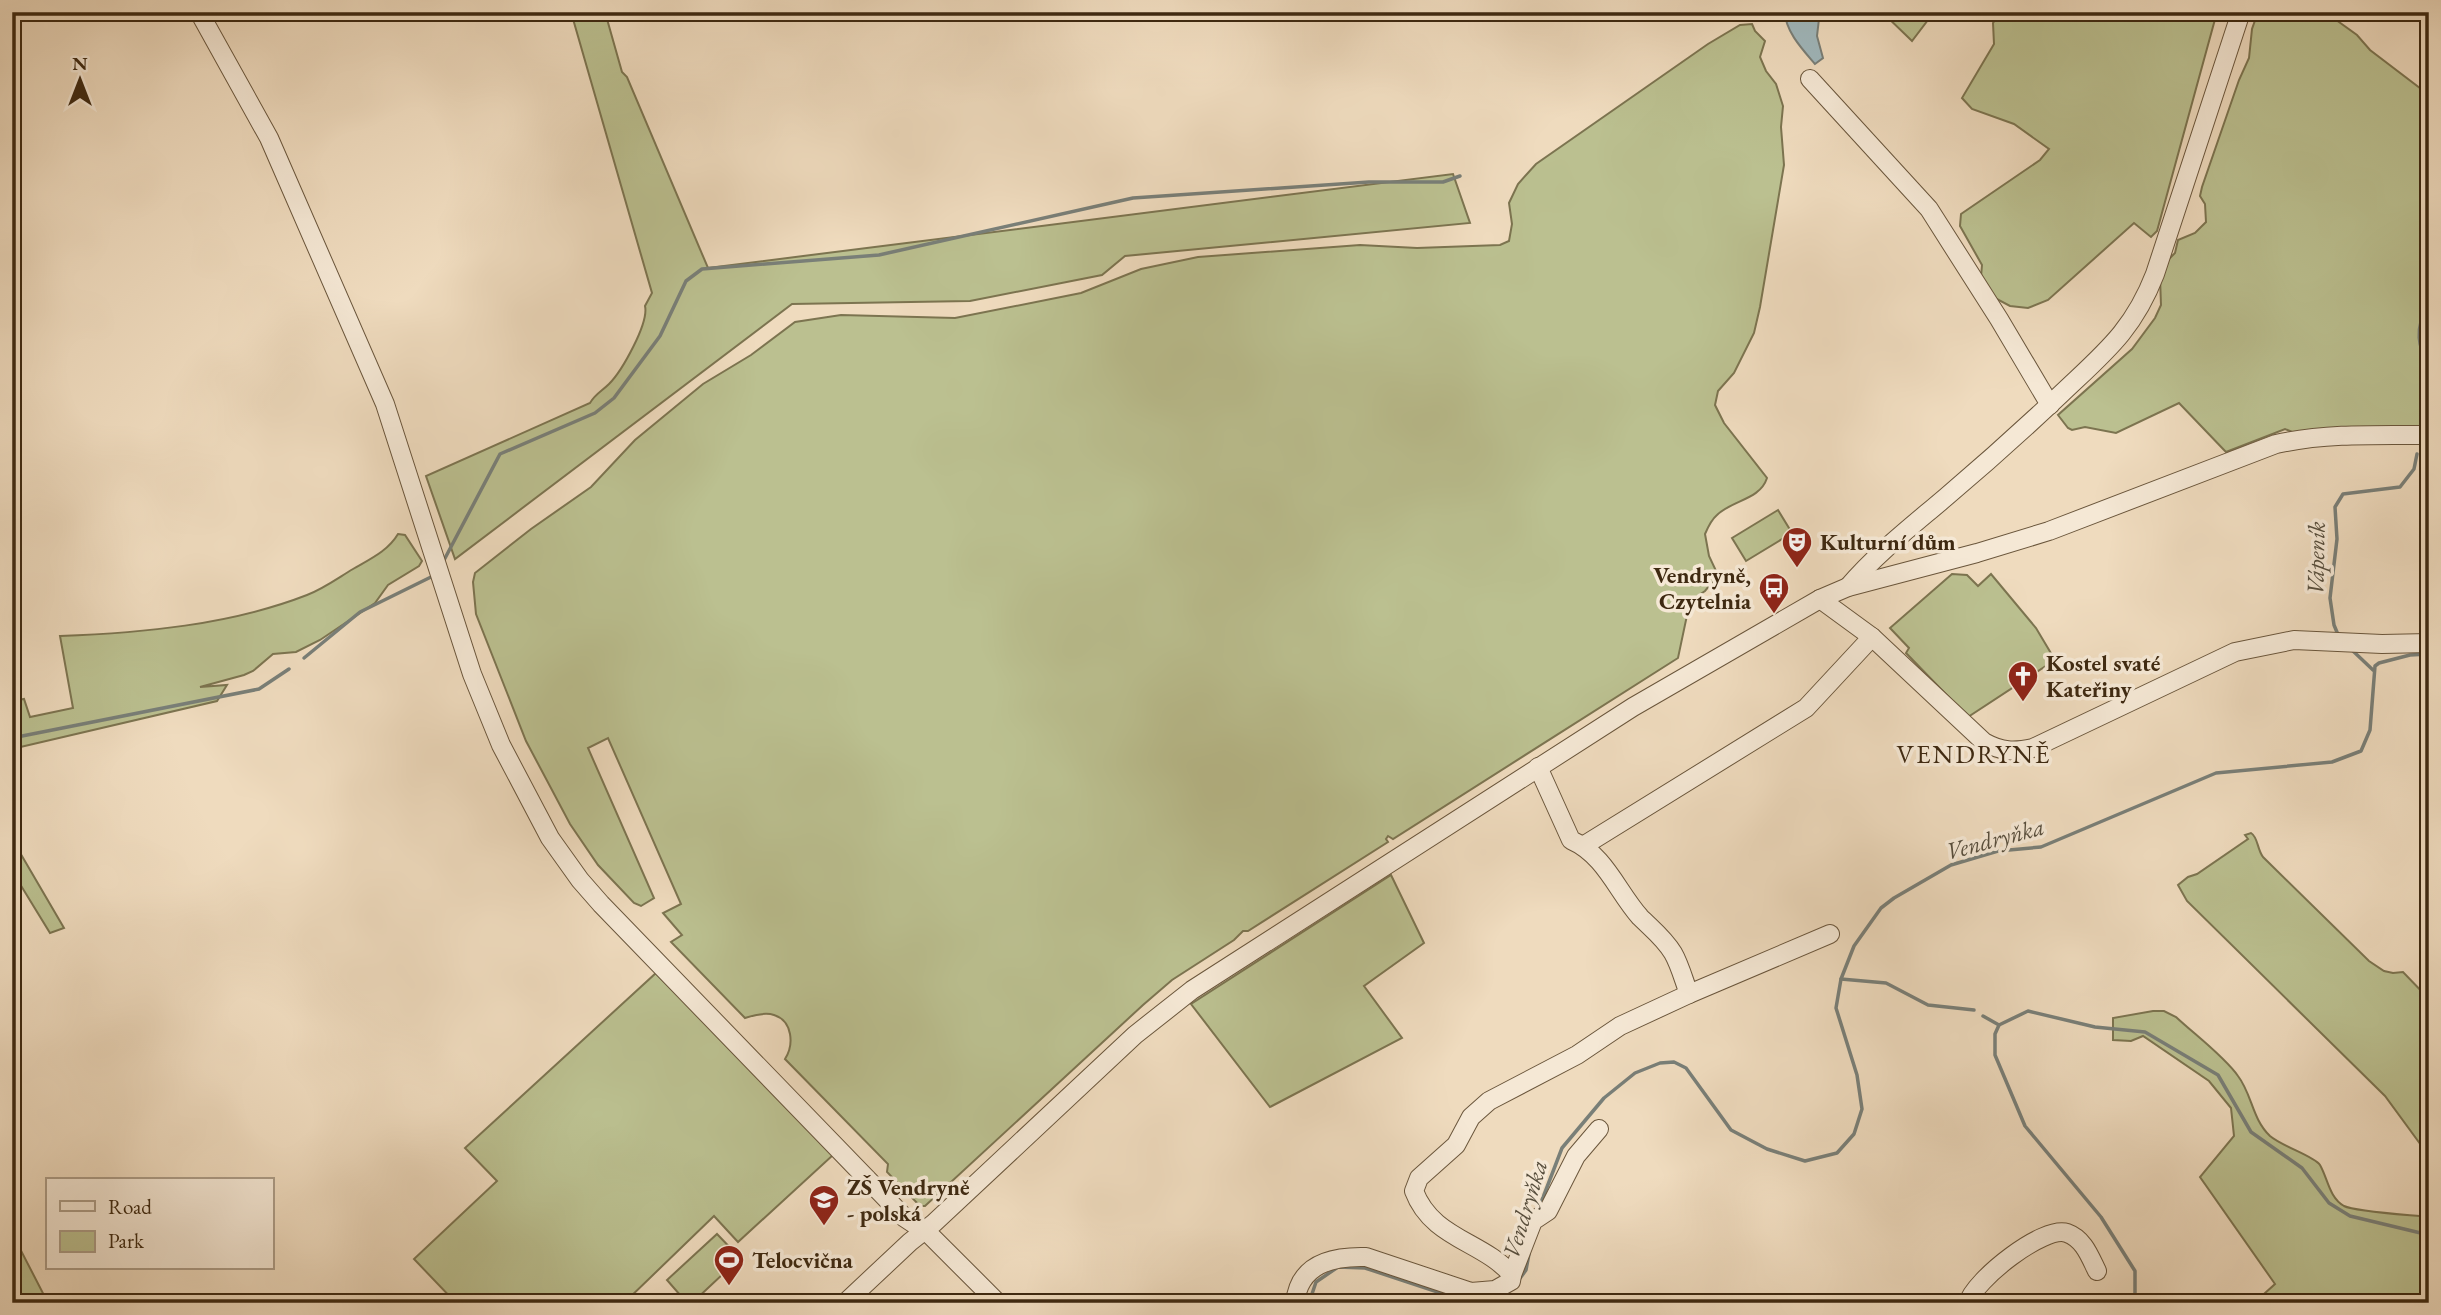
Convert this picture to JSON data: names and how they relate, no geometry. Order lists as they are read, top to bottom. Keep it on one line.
{"districts":["VENDRYNĚ"],"water":["Vápeník","Vendryňka"],"places":{"theatre":["Kulturní dům"],"bus stop":["Vendryně, Czytelnia"],"church":["Kostel svaté Kateřiny"],"school or university":["ZŠ Vendryně - polská"],"sports":["Telocvična"]},"legend":["Road","Park"],"north":"top"}
